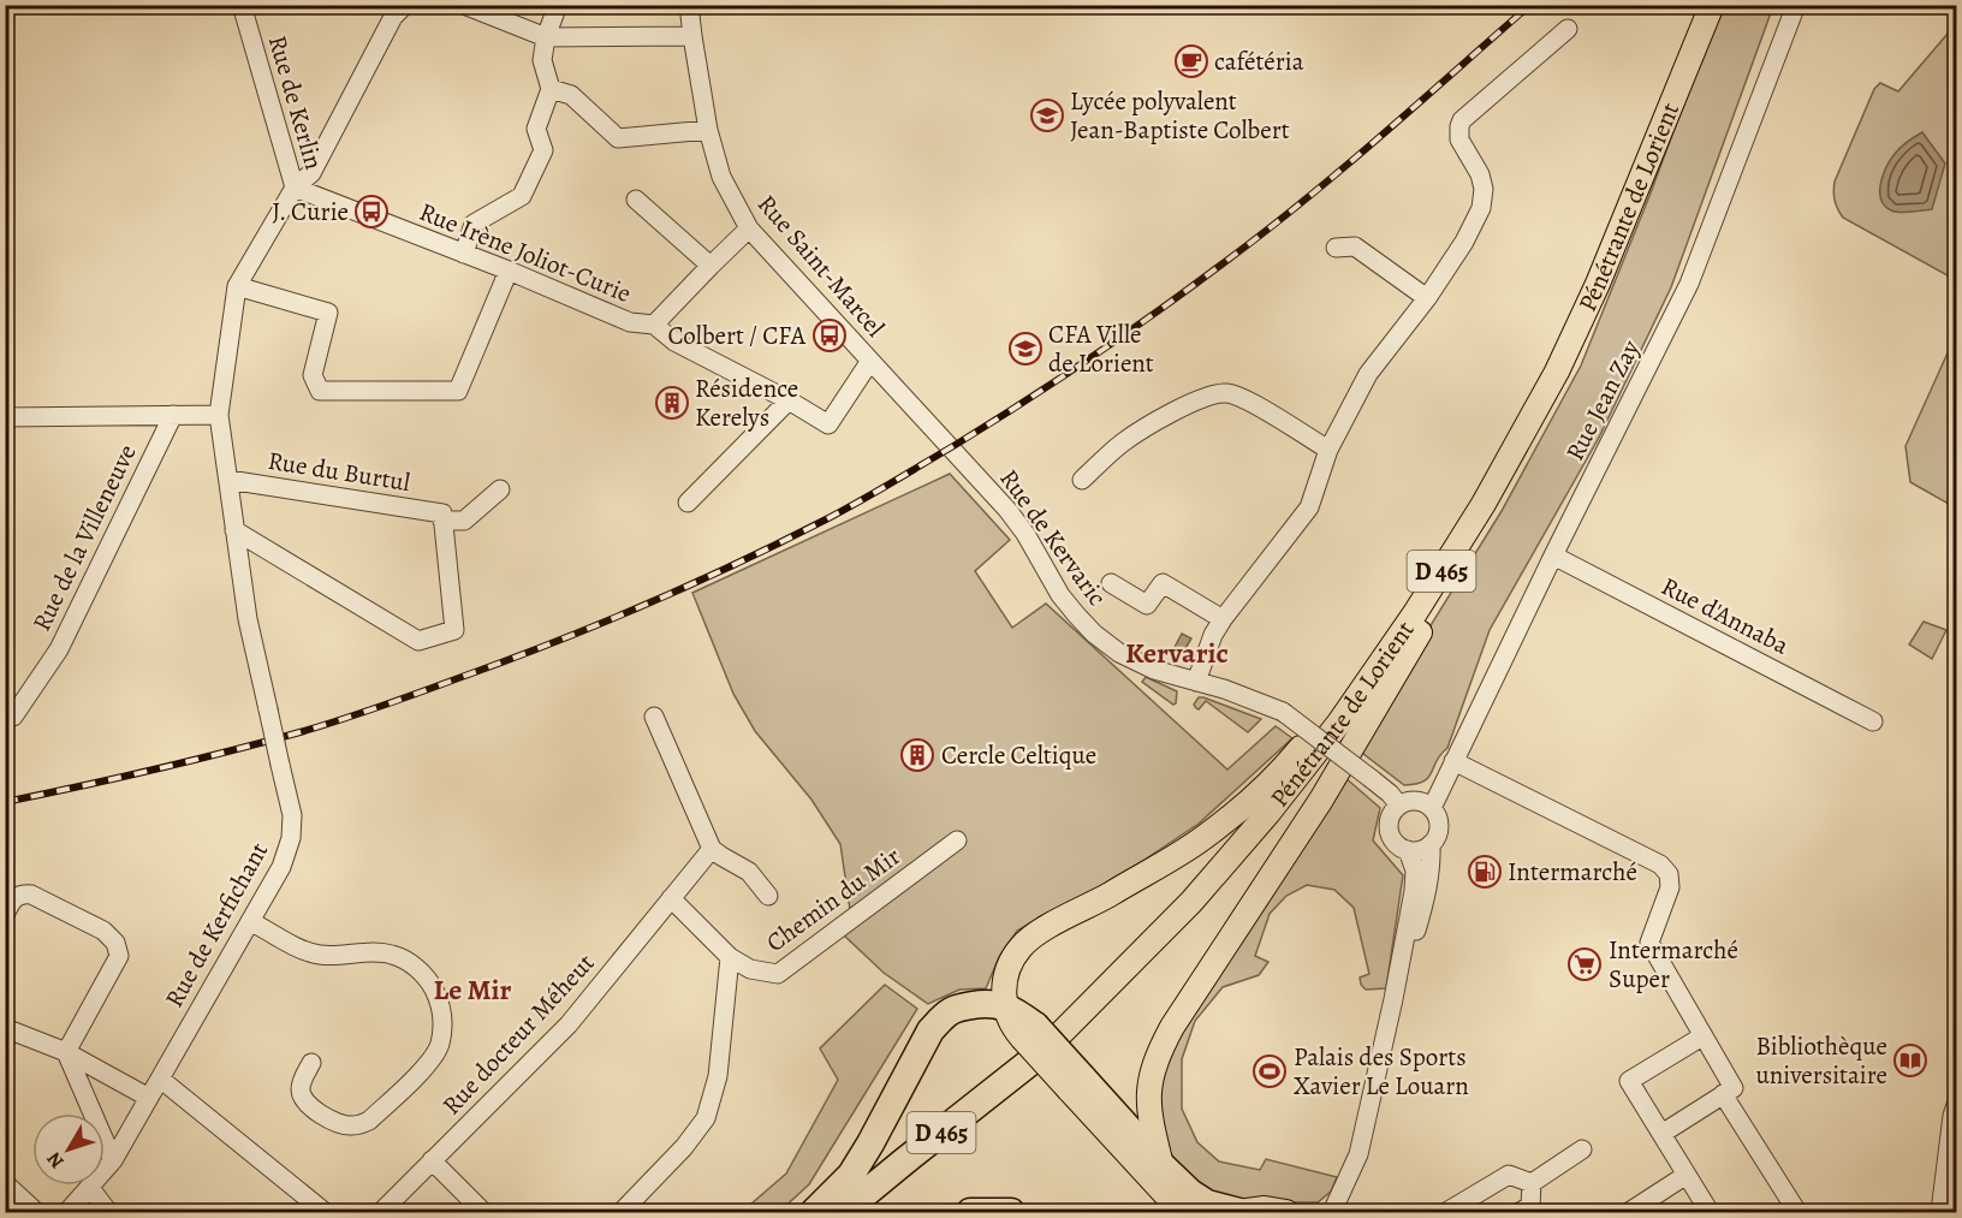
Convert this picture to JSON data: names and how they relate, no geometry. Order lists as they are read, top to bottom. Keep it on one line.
{"streets":{"highway":["Pénétrante de Lorient","D 465"],"street":["Rue de Kerlin","Rue Irène Joliot-Curie","Rue Saint-Marcel","Rue Jean Zay","Rue du Burtul","Rue de la Villeneuve","Rue de Kervaric","Rue d'Annaba","Chemin du Mir","Rue de Kerfichant","Rue docteur Méheut"]},"crossings":[["Rue de Kerlin","Rue Irène Joliot-Curie"],["Rue de Kerlin","Rue de la Villeneuve"],["Rue de Kerlin","Rue de Kerfichant"],["Rue Irène Joliot-Curie","Rue Saint-Marcel"],["Rue Saint-Marcel","Rue de Kervaric"],["Rue Jean Zay","Rue de Kervaric"],["Rue Jean Zay","Rue d'Annaba"],["Rue du Burtul","Rue de Kerfichant"],["Rue de la Villeneuve","Rue de Kerfichant"],["Chemin du Mir","Rue docteur Méheut"]],"districts":["Kervaric","Le Mir"],"places":{"cafe":["cafétéria"],"school or university":["Lycée polyvalent Jean-Baptiste Colbert","CFA Ville de Lorient"],"bus stop":["J. Curie","Colbert / CFA"],"building":["Résidence Kerelys","Cercle Celtique"],"fuel station":["Intermarché"],"supermarket":["Intermarché Super"],"library":["Bibliothèque universitaire"],"sports":["Palais des Sports Xavier Le Louarn"]},"north":"bottom left"}
